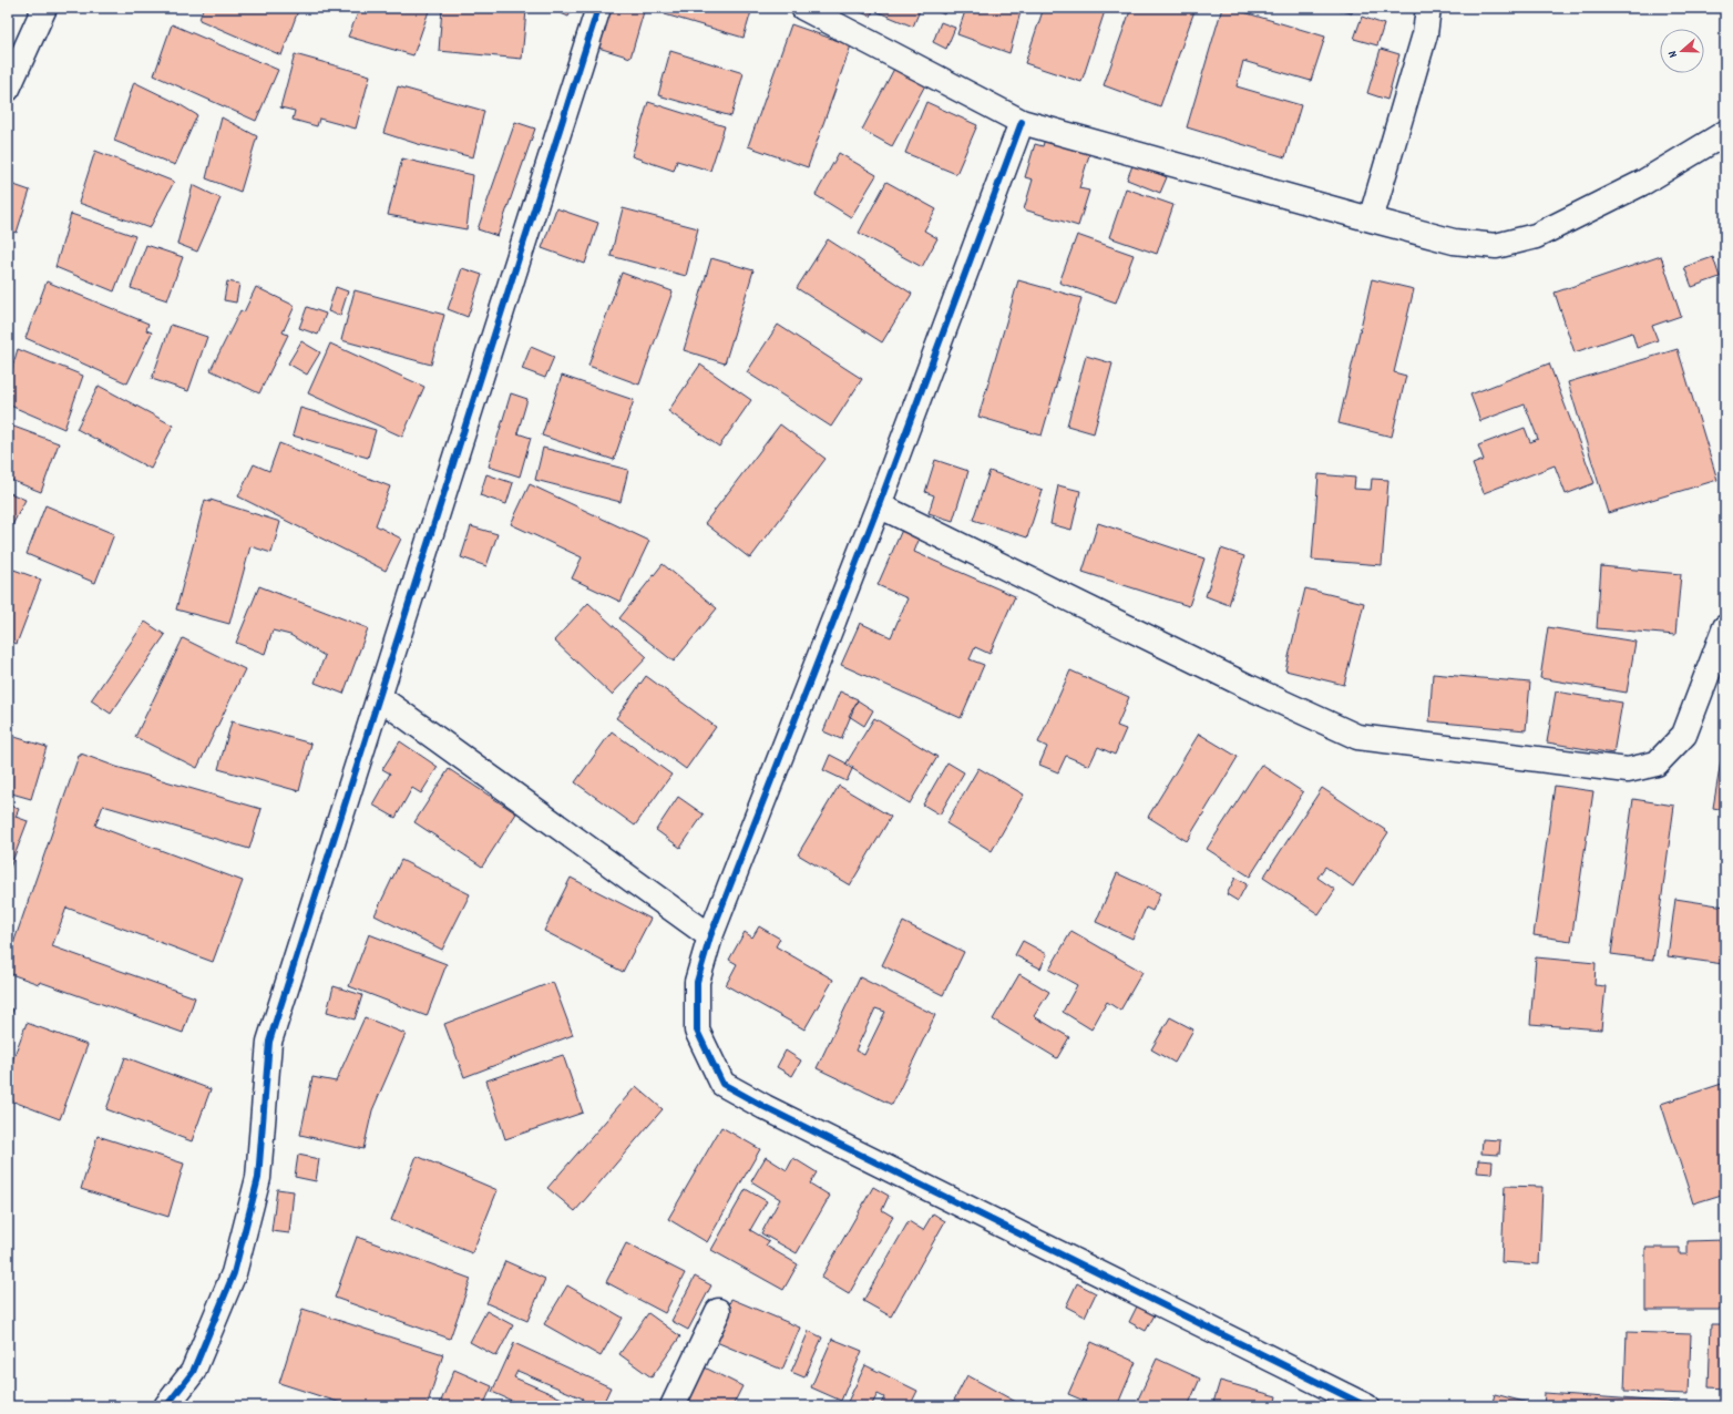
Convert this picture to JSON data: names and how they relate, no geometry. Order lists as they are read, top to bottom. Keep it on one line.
{"north":"left"}
